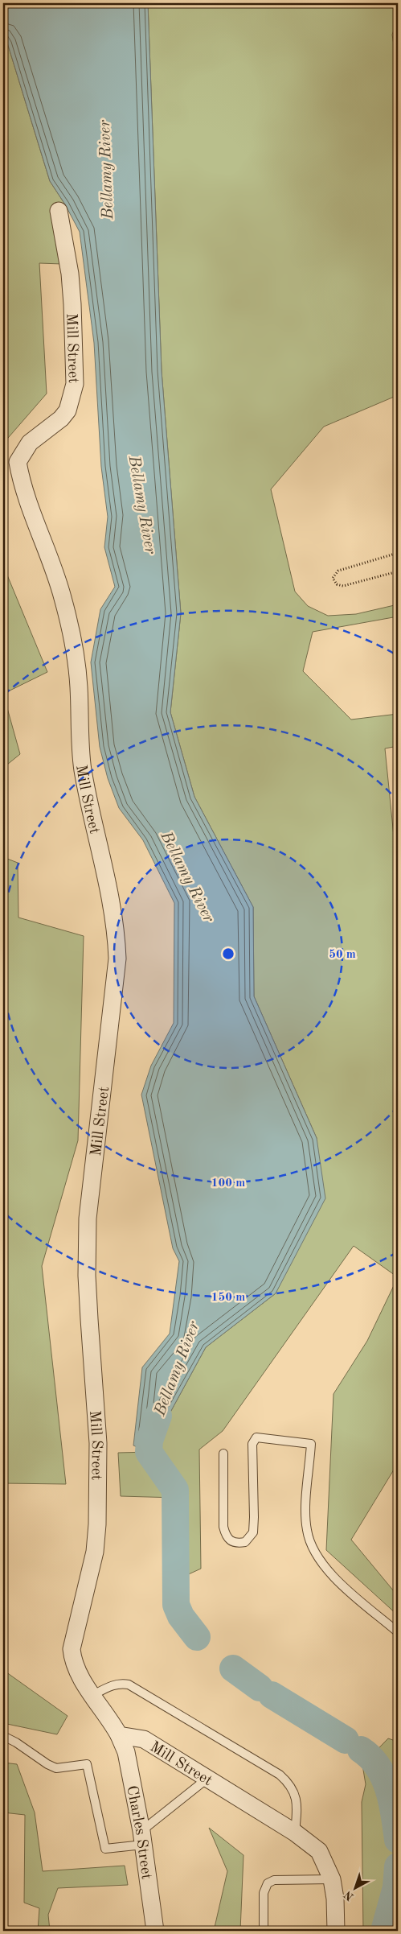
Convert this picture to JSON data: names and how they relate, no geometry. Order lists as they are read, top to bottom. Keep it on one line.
{"streets":{"street":["Mill Street","Charles Street"]},"crossings":[["Mill Street","Charles Street"]],"water":["Bellamy River"],"north":"bottom left","rings":["50 m","100 m","150 m"]}
